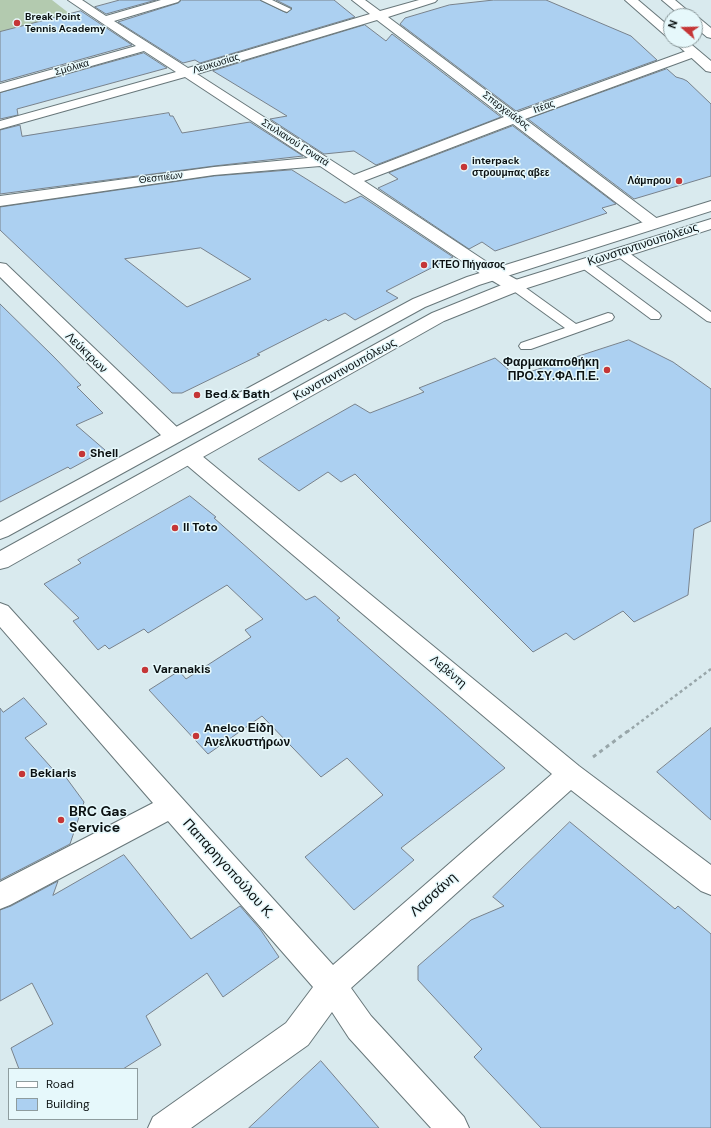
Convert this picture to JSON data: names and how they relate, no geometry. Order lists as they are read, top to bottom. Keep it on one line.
{"streets":{"main road":["Λευκωσίας","Σμόλικα","Ιτέας","Σπερχειάδος","Στυλιανού Γονατά","Θεσπιέων","Κωνσταντινουπόλεως","Λεύκτρων","Λεβέντη","Παπαρηγοπούλου Κ.","Λασσάνη"]},"crossings":[["Λευκωσίας","Σπερχειάδος"],["Λευκωσίας","Στυλιανού Γονατά"],["Σμόλικα","Στυλιανού Γονατά"],["Ιτέας","Σπερχειάδος"],["Ιτέας","Στυλιανού Γονατά"],["Σπερχειάδος","Κωνσταντινουπόλεως"],["Στυλιανού Γονατά","Θεσπιέων"],["Στυλιανού Γονατά","Κωνσταντινουπόλεως"],["Κωνσταντινουπόλεως","Λεύκτρων"],["Κωνσταντινουπόλεως","Λεβέντη"],["Λεβέντη","Λασσάνη"],["Παπαρηγοπούλου Κ.","Λασσάνη"]],"places":["Break Point Tennis Academy","interpack στρουμπας αβεε","Λάμπρου","ΚΤΕΟ Πήγασος","Φαρμακαποθήκη ΠΡΟ.ΣΥ.ΦΑ.Π.Ε.","Bed & Bath","Shell","Il Toto","Varanakis","Anelco Είδη Ανελκυστήρων","Bekiaris","BRC Gas Service"],"legend":["Road","Building"],"north":"left"}
